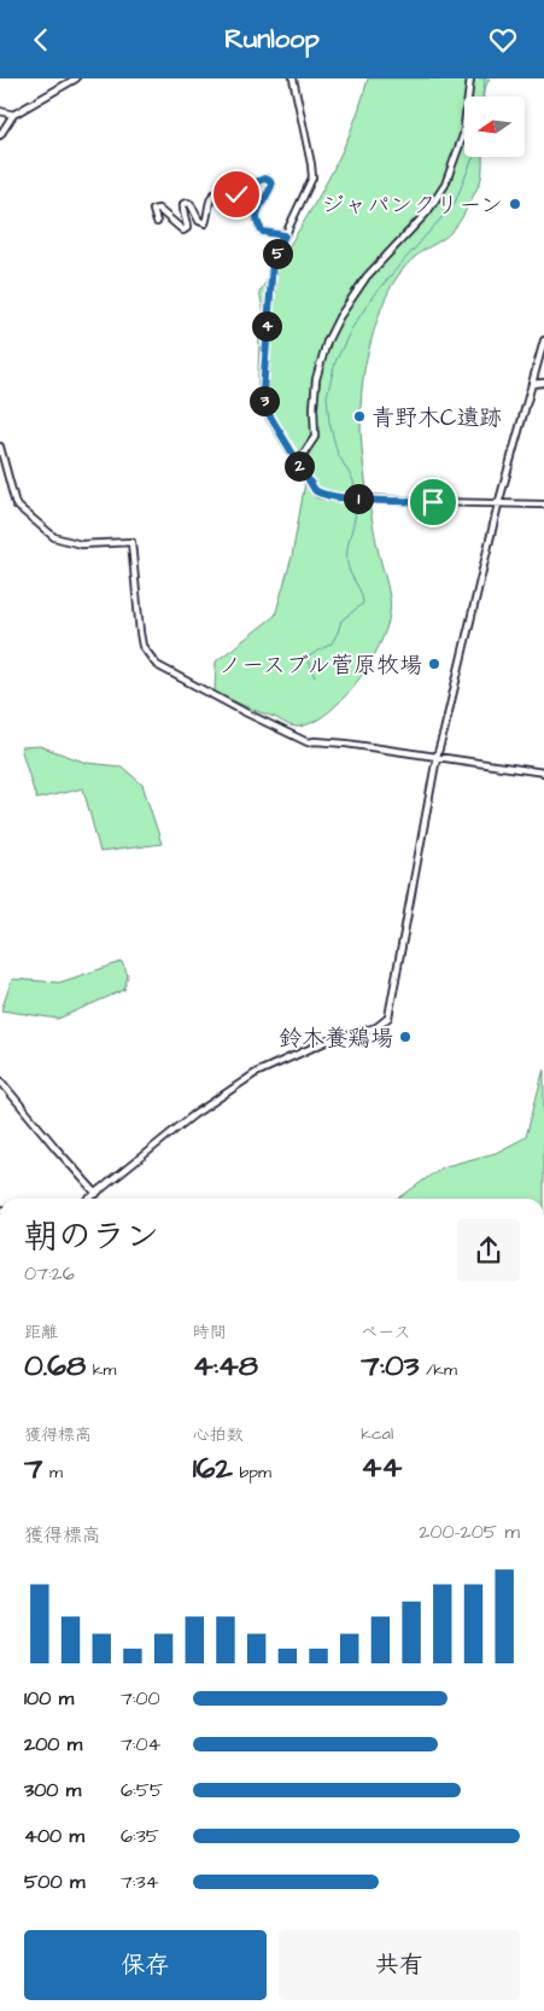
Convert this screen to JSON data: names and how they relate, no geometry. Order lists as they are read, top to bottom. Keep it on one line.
{"places":["ジャパンクリーン","青野木C遺跡","ノースブル菅原牧場","鈴木養鶏場"],"north":"left","page":{"header":"Runloop","pins":["5","4","3","2","1"],"heading":["朝のラン","07:26"],"stats":[["距離","0.68 km"],["時間","4:48"],["ペース","7:03 /km"],["獲得標高","7 m"],["心拍数","162 bpm"],["kcal","44"]],"chart":["獲得標高","200–205 m"],"list":[{"name":"100 m","note":"7:00"},{"name":"200 m","note":"7:04"},{"name":"300 m","note":"6:55"},{"name":"400 m","note":"6:35"},{"name":"500 m","note":"7:34"}],"buttons":["保存","共有"]}}
